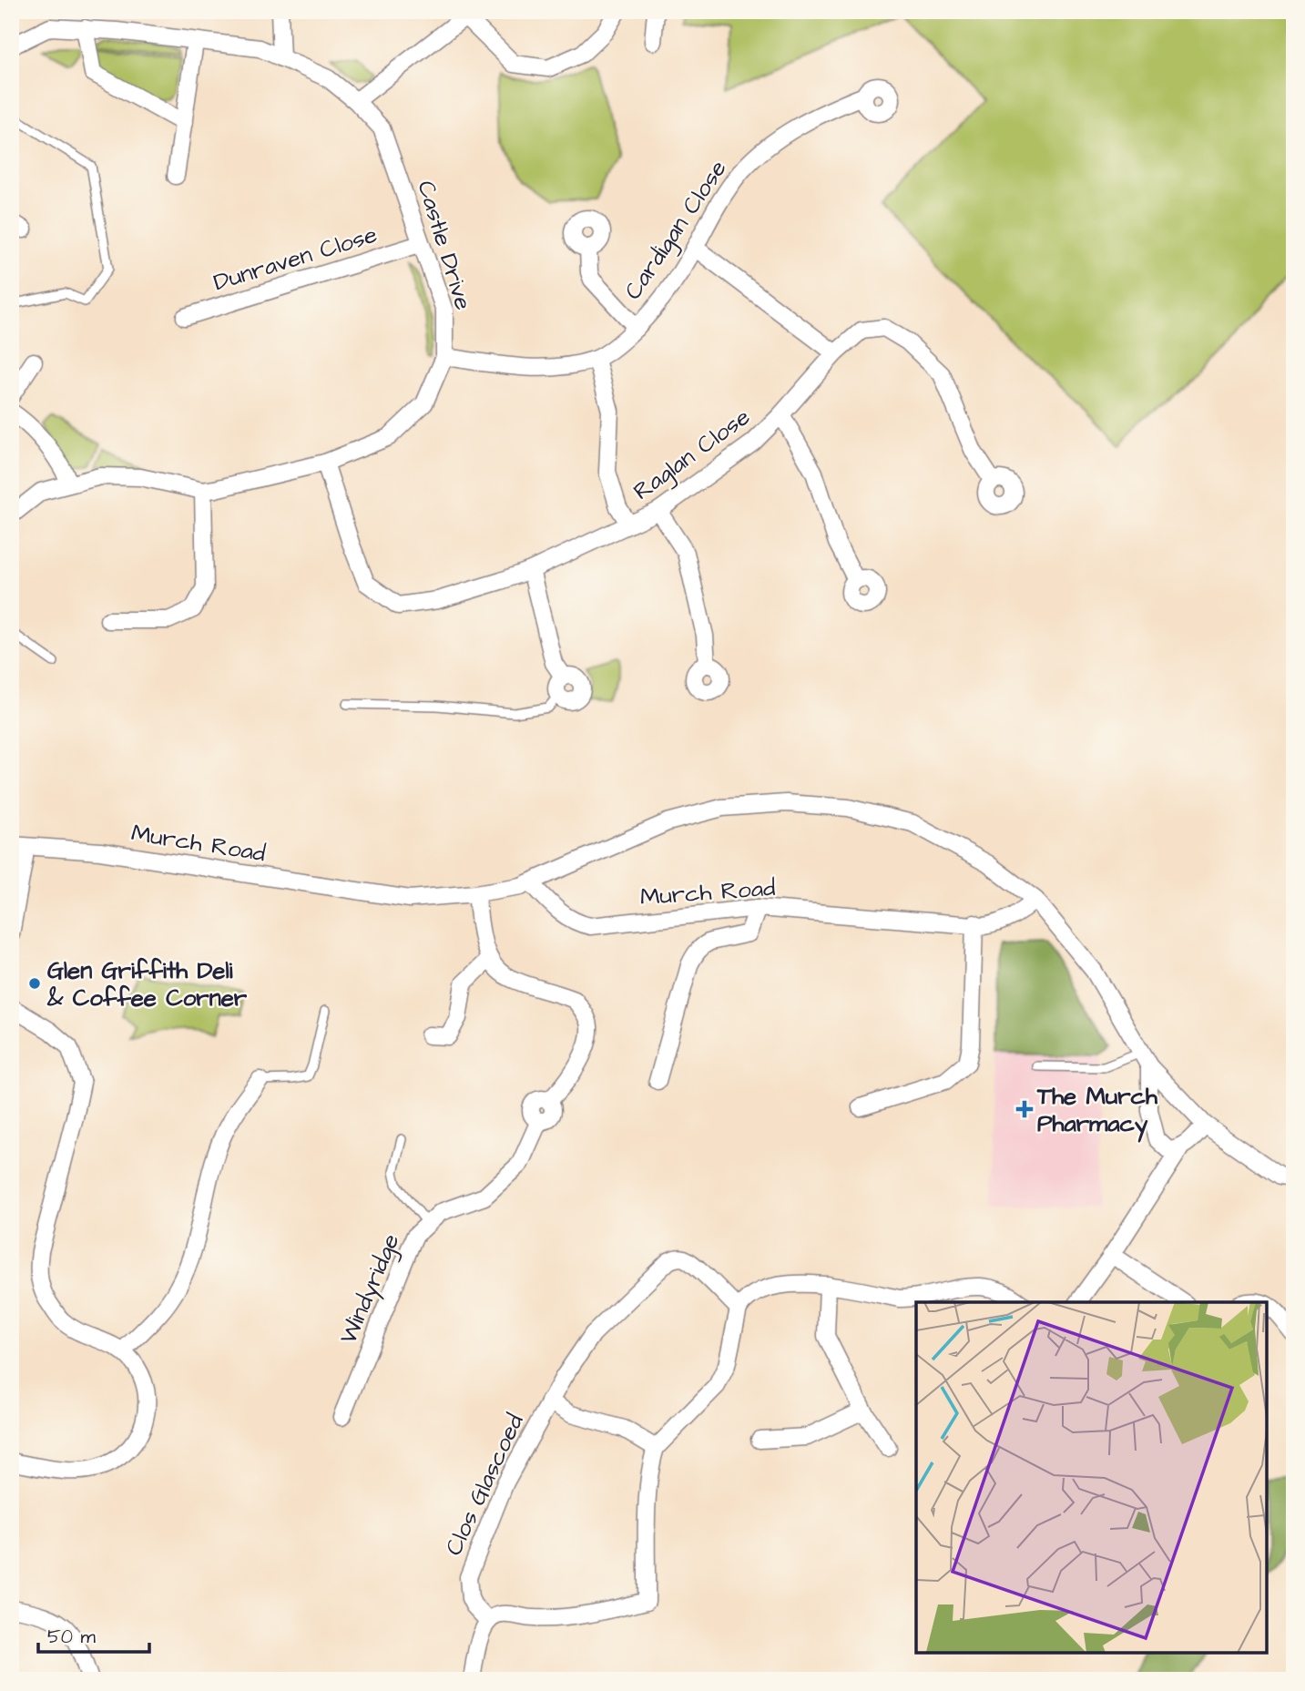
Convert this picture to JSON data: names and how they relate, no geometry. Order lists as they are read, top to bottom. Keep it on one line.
{"streets":{"street":["Cardigan Close","Castle Drive","Dunraven Close","Raglan Close","Murch Road","Windyridge","Clos Glascoed"]},"crossings":[["Cardigan Close","Castle Drive"],["Castle Drive","Dunraven Close"],["Castle Drive","Raglan Close"]],"places":{"other":["Glen Griffith Deli & Coffee Corner"],"health":["The Murch Pharmacy"]},"scale_bar":"50 m"}
